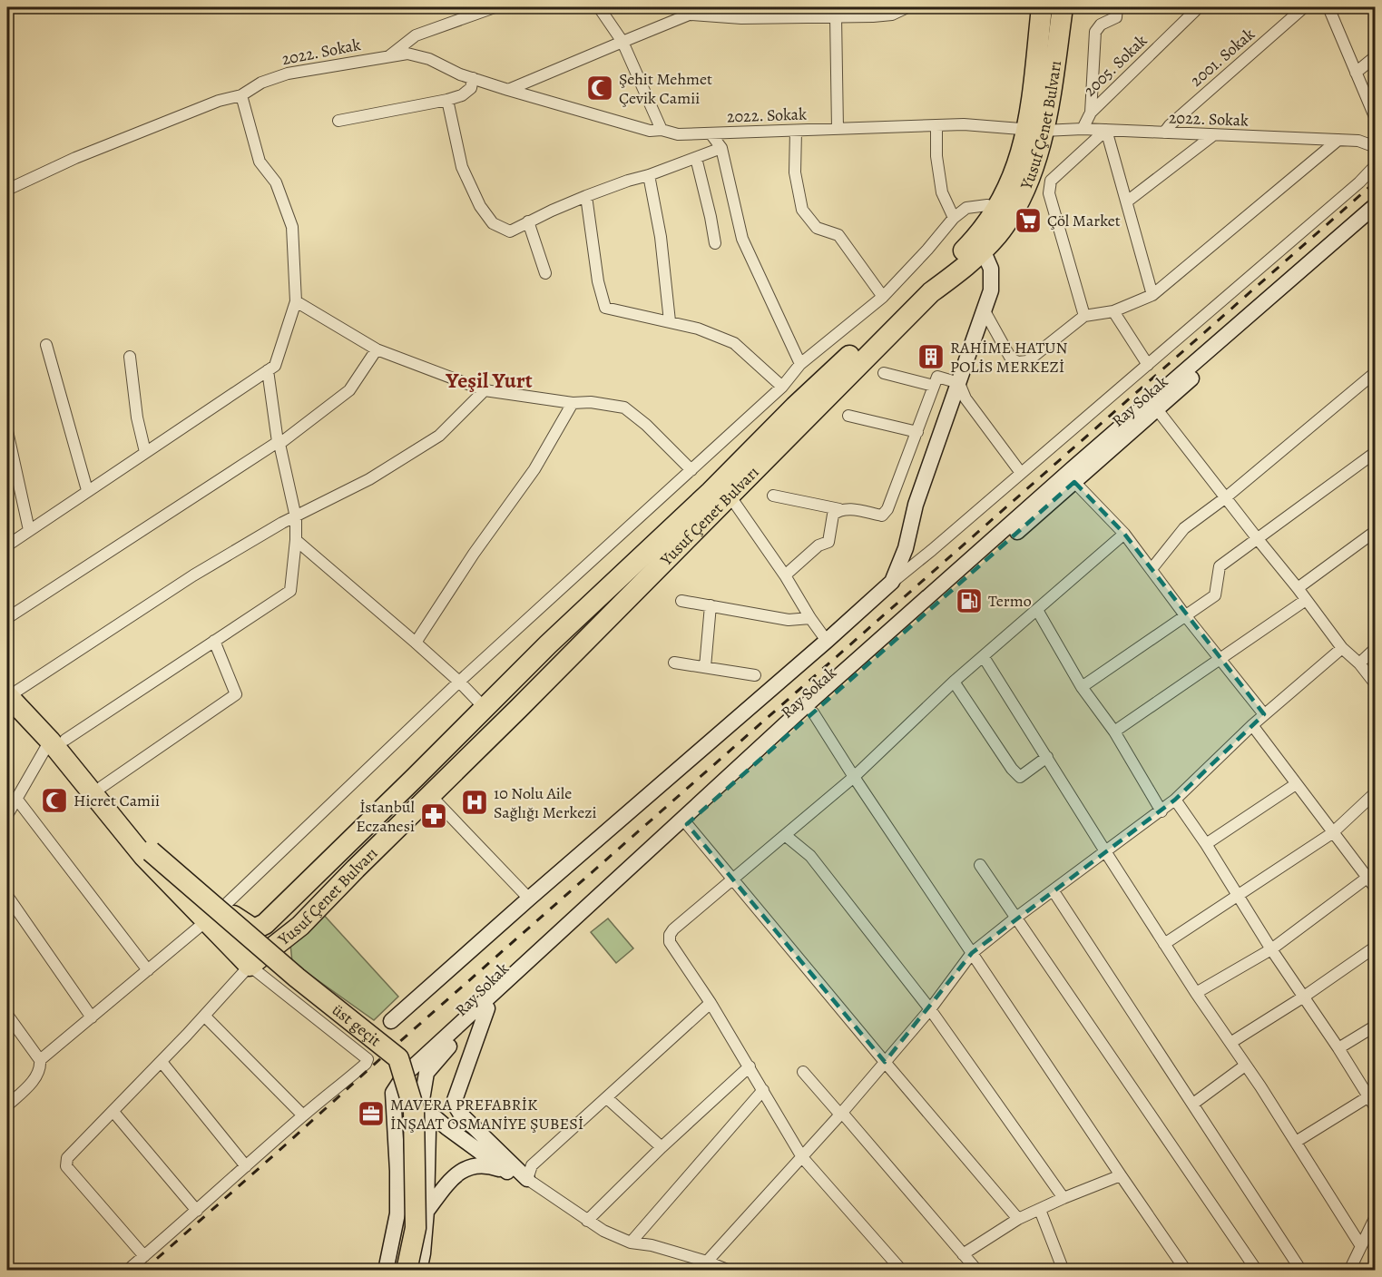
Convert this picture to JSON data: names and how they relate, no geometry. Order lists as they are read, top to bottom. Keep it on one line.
{"streets":{"highway":["Yusuf Çenet Bulvarı","üst geçit"],"street":["2022. Sokak","2001. Sokak","2005. Sokak","Ray Sokak"]},"crossings":[["2022. Sokak","2001. Sokak"],["2022. Sokak","2005. Sokak"],["2022. Sokak","Yusuf Çenet Bulvarı"]],"districts":["Yeşil Yurt"],"places":{"mosque":["Şehit Mehmet Çevik Camii","Hicret Camii"],"supermarket":["Çöl Market"],"building":["RAHİME HATUN POLİS MERKEZİ"],"fuel station":["Termo"],"hospital":["10 Nolu Aile Sağlığı Merkezi"],"pharmacy":["İstanbul Eczanesi"],"office":["MAVERA PREFABRİK İNŞAAT OSMANİYE ŞUBESİ"]}}
